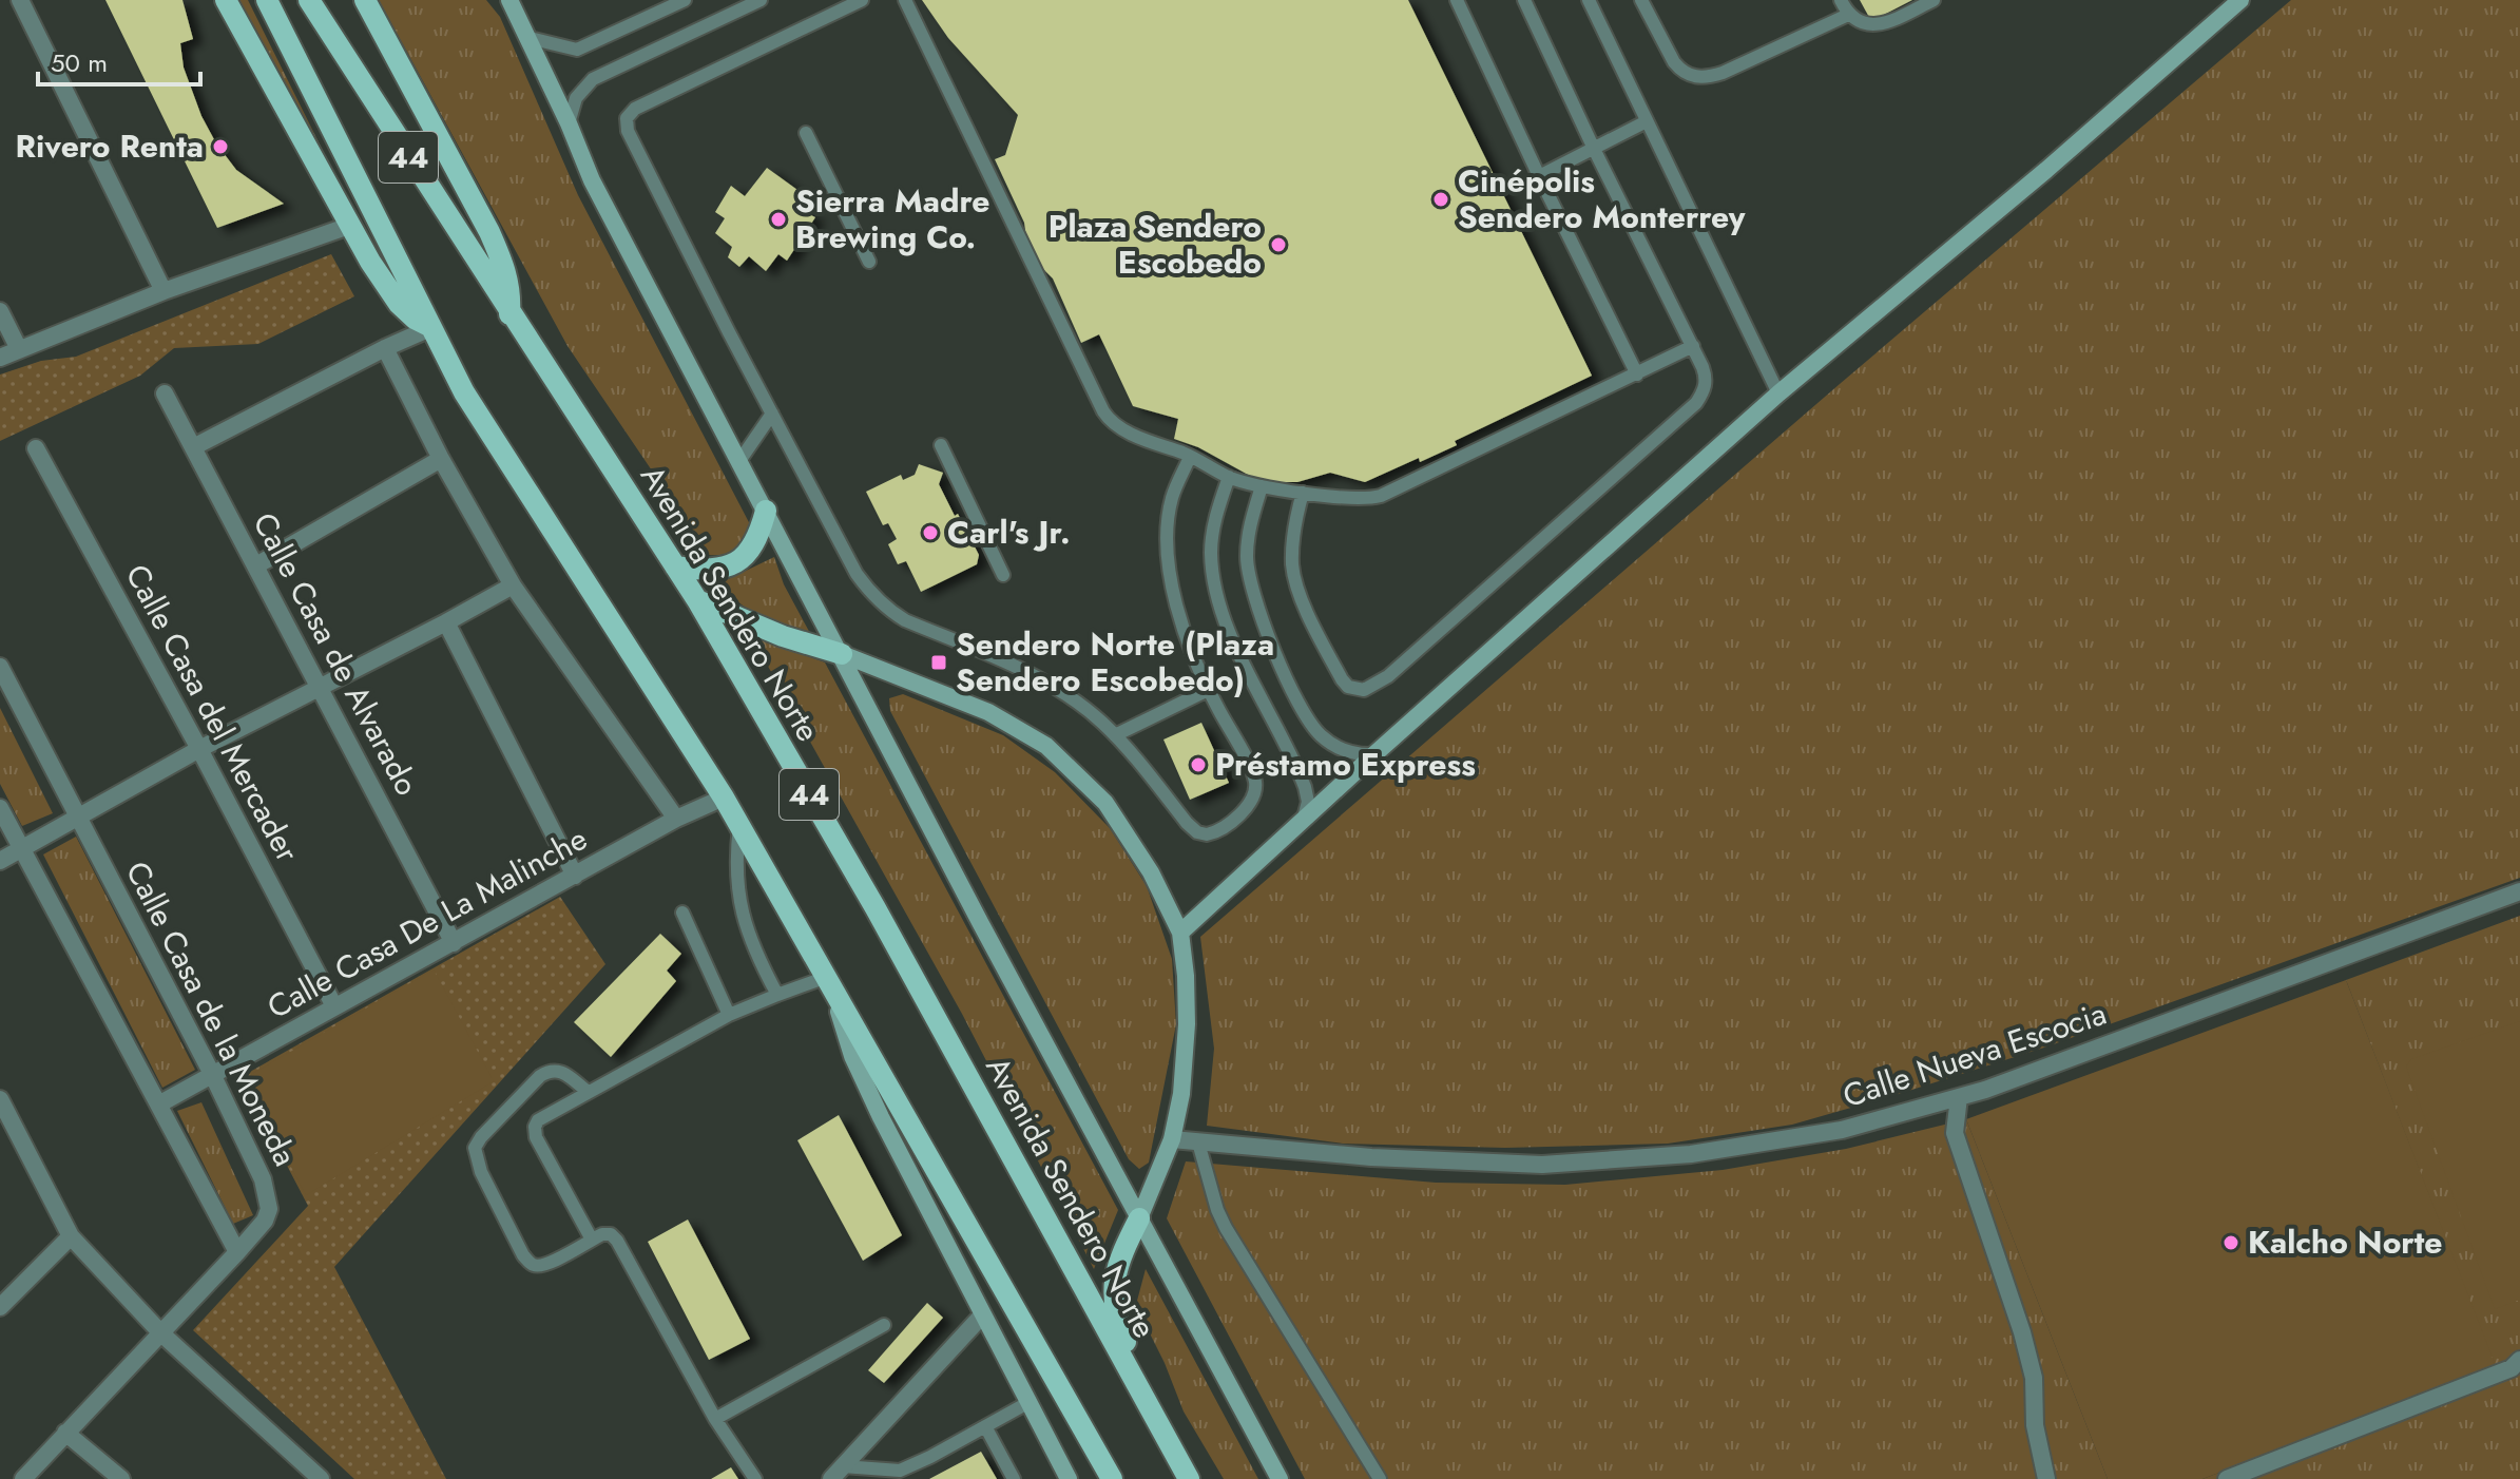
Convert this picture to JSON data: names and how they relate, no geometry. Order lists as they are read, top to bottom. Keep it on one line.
{"streets":{"main road":["44","Avenida Sendero Norte"],"street":["Calle Casa de Alvarado","Calle Casa del Mercader","Calle Casa De La Malinche","Calle Casa de la Moneda","Calle Nueva Escocia"]},"crossings":[["44","Calle Casa De La Malinche"],["Calle Casa de Alvarado","Calle Casa De La Malinche"],["Calle Casa del Mercader","Calle Casa De La Malinche"],["Calle Casa De La Malinche","Calle Casa de la Moneda"]],"places":{"other":["Rivero Renta","Cinépolis Sendero Monterrey","Sierra Madre Brewing Co.","Plaza Sendero Escobedo","Carl's Jr.","Préstamo Express","Kalcho Norte"],"transit":["Sendero Norte (Plaza Sendero Escobedo)"]},"scale_bar":"50 m"}
